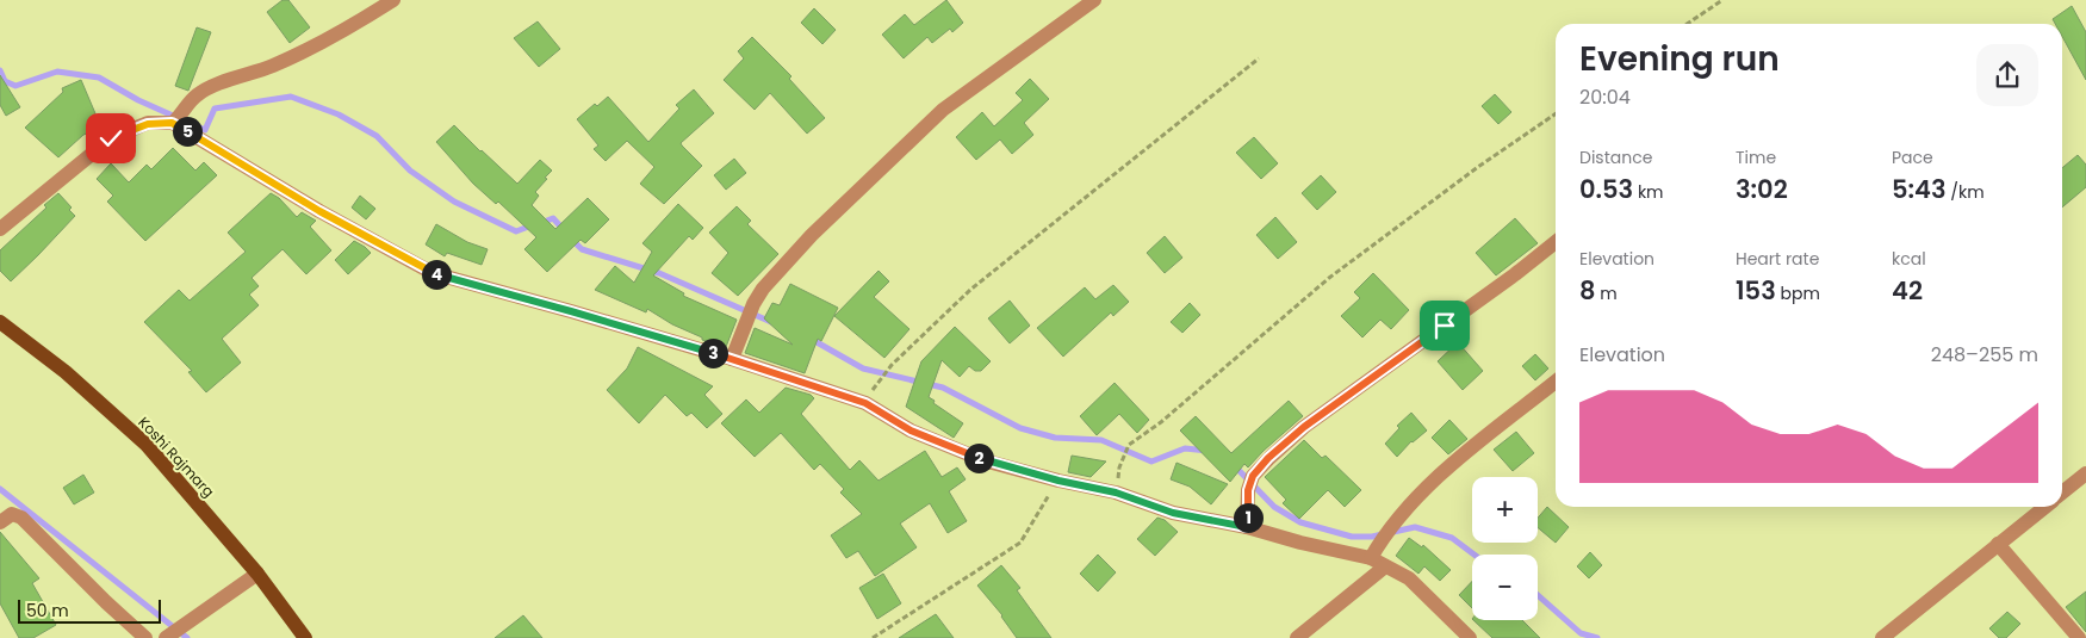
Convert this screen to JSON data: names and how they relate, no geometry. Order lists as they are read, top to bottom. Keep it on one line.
{"streets":{"main road":["Koshi Rajmarg"]},"scale_bar":"50 m","page":{"heading":["Evening run","20:04"],"pins":["5","4","3","2","1"],"stats":[["Distance","0.53 km"],["Time","3:02"],["Pace","5:43 /km"],["Elevation","8 m"],["Heart rate","153 bpm"],["kcal","42"]],"chart":["Elevation","248–255 m"],"map_buttons":["+","−"],"scale":"50 m"}}
